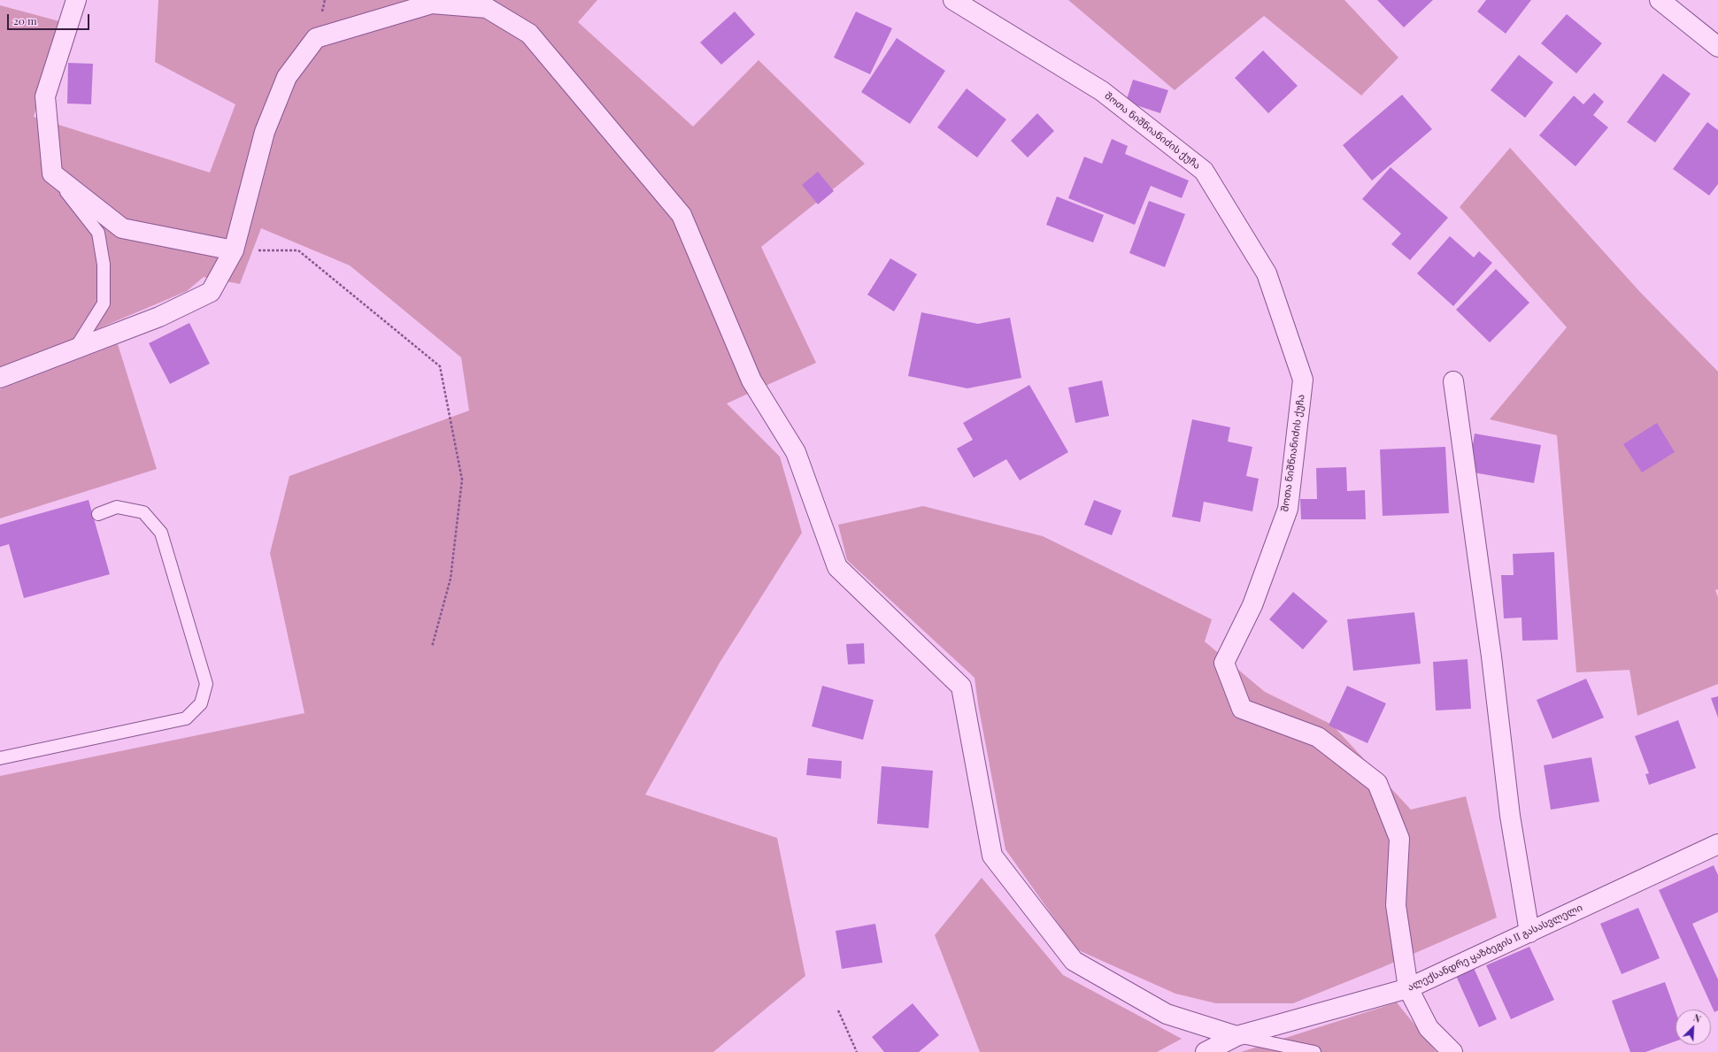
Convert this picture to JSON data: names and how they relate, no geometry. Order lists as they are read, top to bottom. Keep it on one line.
{"streets":{"street":["შოთა ნიშნიანიძის ქუჩა","ალექსანდრე ყაზბეგის II გასასვლელი"]},"crossings":[["შოთა ნიშნიანიძის ქუჩა","ალექსანდრე ყაზბეგის II გასასვლელი"]],"scale_bar":"20 m","north":"top right"}
